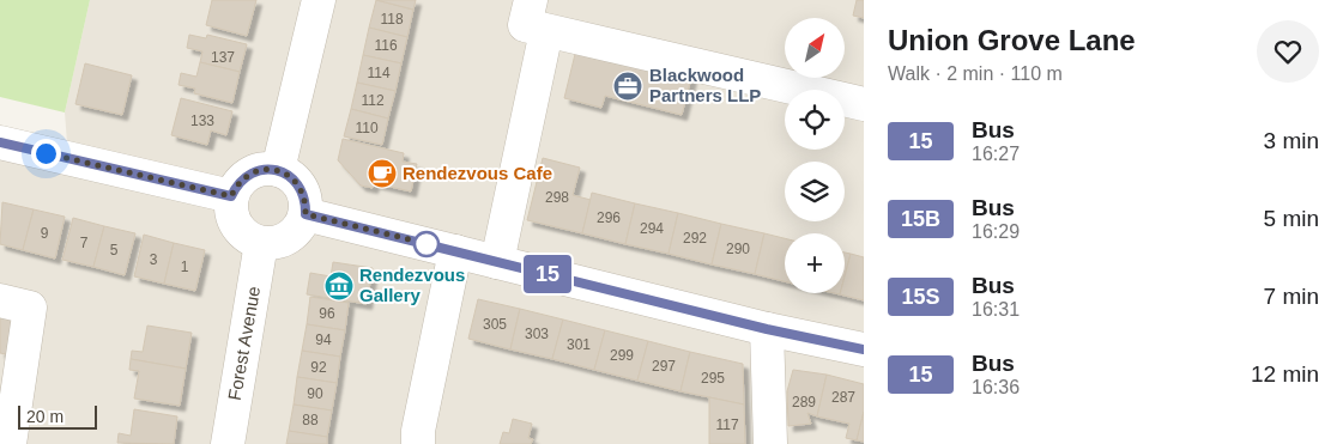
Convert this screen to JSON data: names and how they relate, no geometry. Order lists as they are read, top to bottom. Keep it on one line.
{"streets":{"street":["Forest Avenue"]},"places":{"office":["Blackwood Partners LLP"],"cafe":["Rendezvous Cafe"],"museum":["Rendezvous Gallery"]},"lines":["bus line 15"],"house_numbers":["118","116","137","114","112","133","110","298","296","294","9","292","7","290","5","3","1","96","305","303","94","301","299","297","92","295","90","287","289","88","117"],"scale_bar":"20 m","north":"top right","page":{"on_map":"15","heading":["Union Grove Lane","Walk · 2 min · 110 m"],"map_buttons":"+","list":[{"mark":"15","name":"Bus","note":"16:27","value":"3 min"},{"mark":"15B","name":"Bus","note":"16:29","value":"5 min"},{"mark":"15S","name":"Bus","note":"16:31","value":"7 min"},{"mark":"15","name":"Bus","note":"16:36","value":"12 min"}],"scale":"20 m"}}
